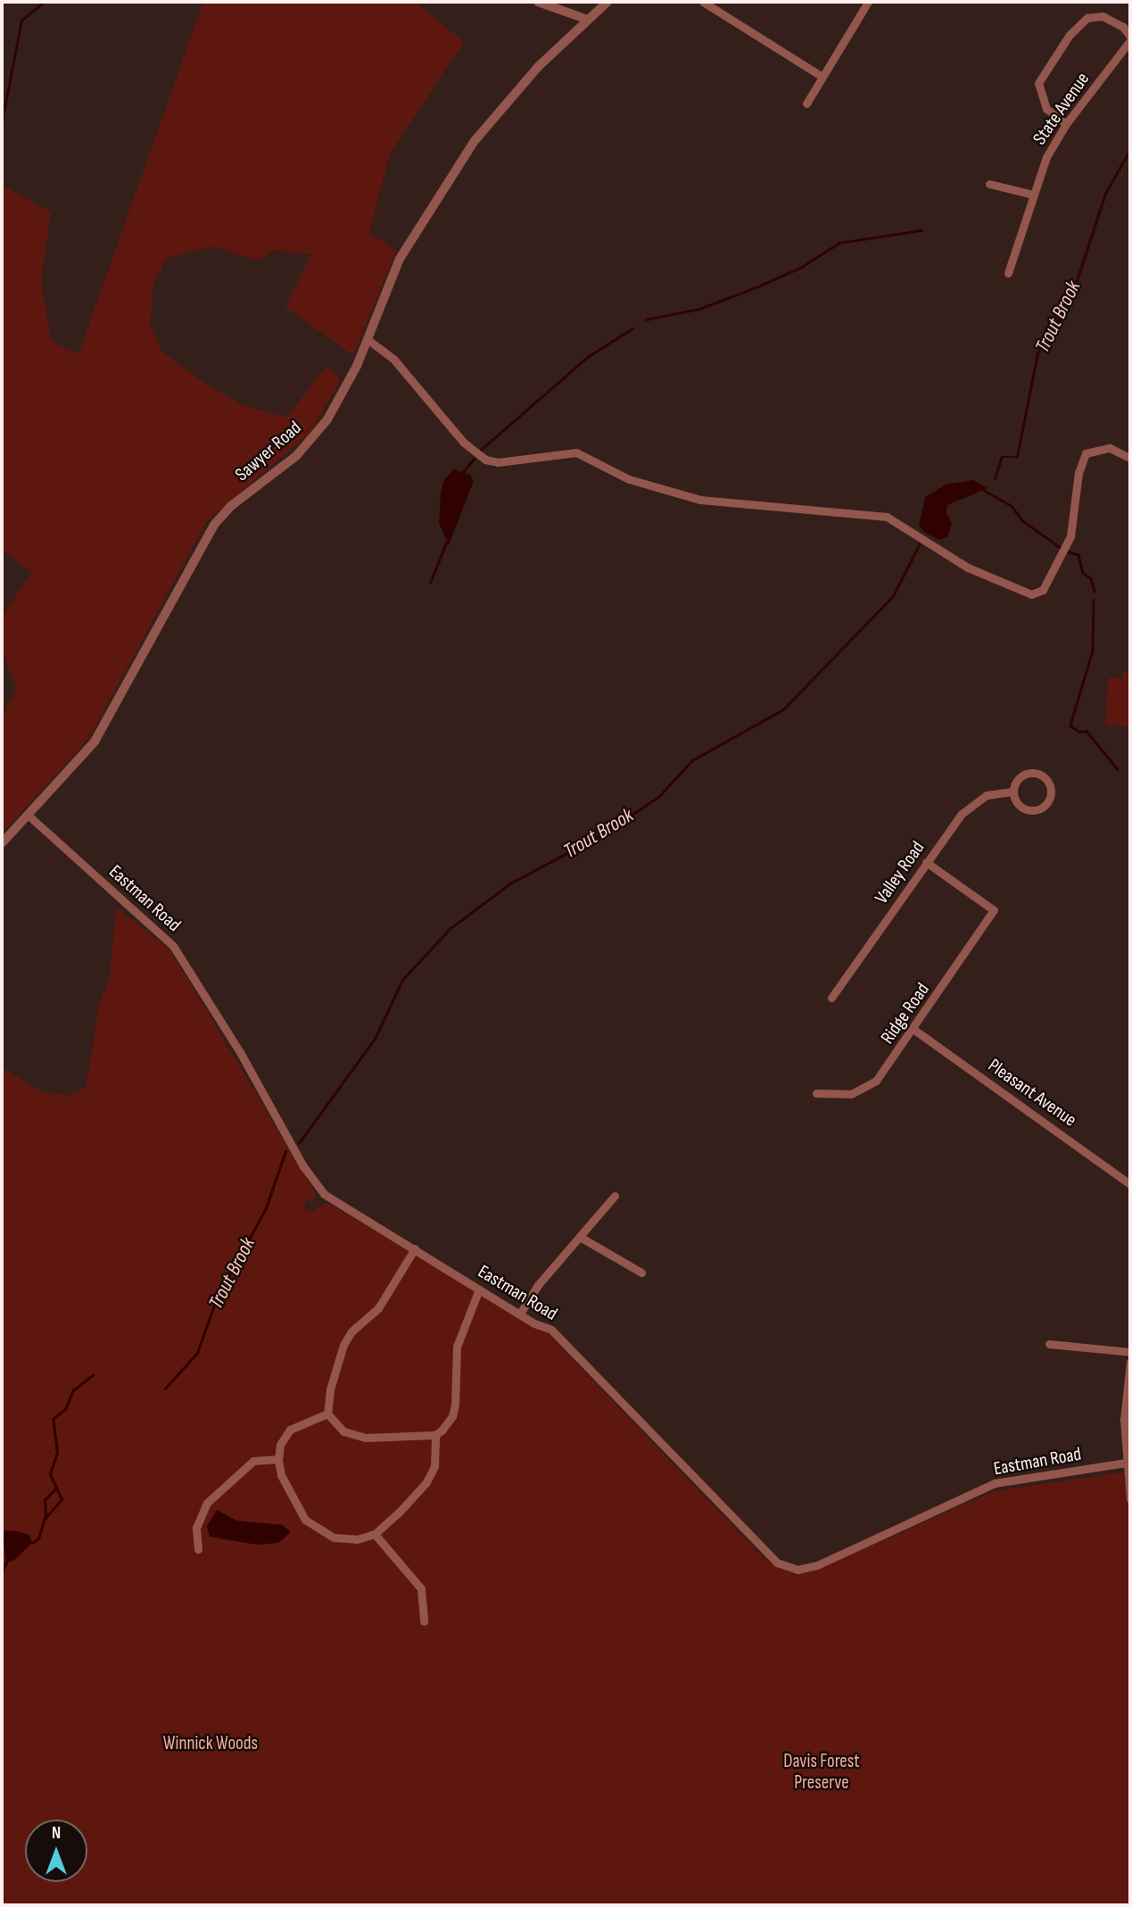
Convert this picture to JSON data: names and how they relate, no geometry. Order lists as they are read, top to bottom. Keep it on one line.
{"streets":{"street":["State Avenue","Sawyer Road","Valley Road","Eastman Road","Ridge Road","Pleasant Avenue"]},"crossings":[["Sawyer Road","Eastman Road"],["Valley Road","Ridge Road"],["Ridge Road","Pleasant Avenue"]],"water":["Trout Brook"],"parks":["Winnick Woods","Davis Forest Preserve"],"north":"top"}
